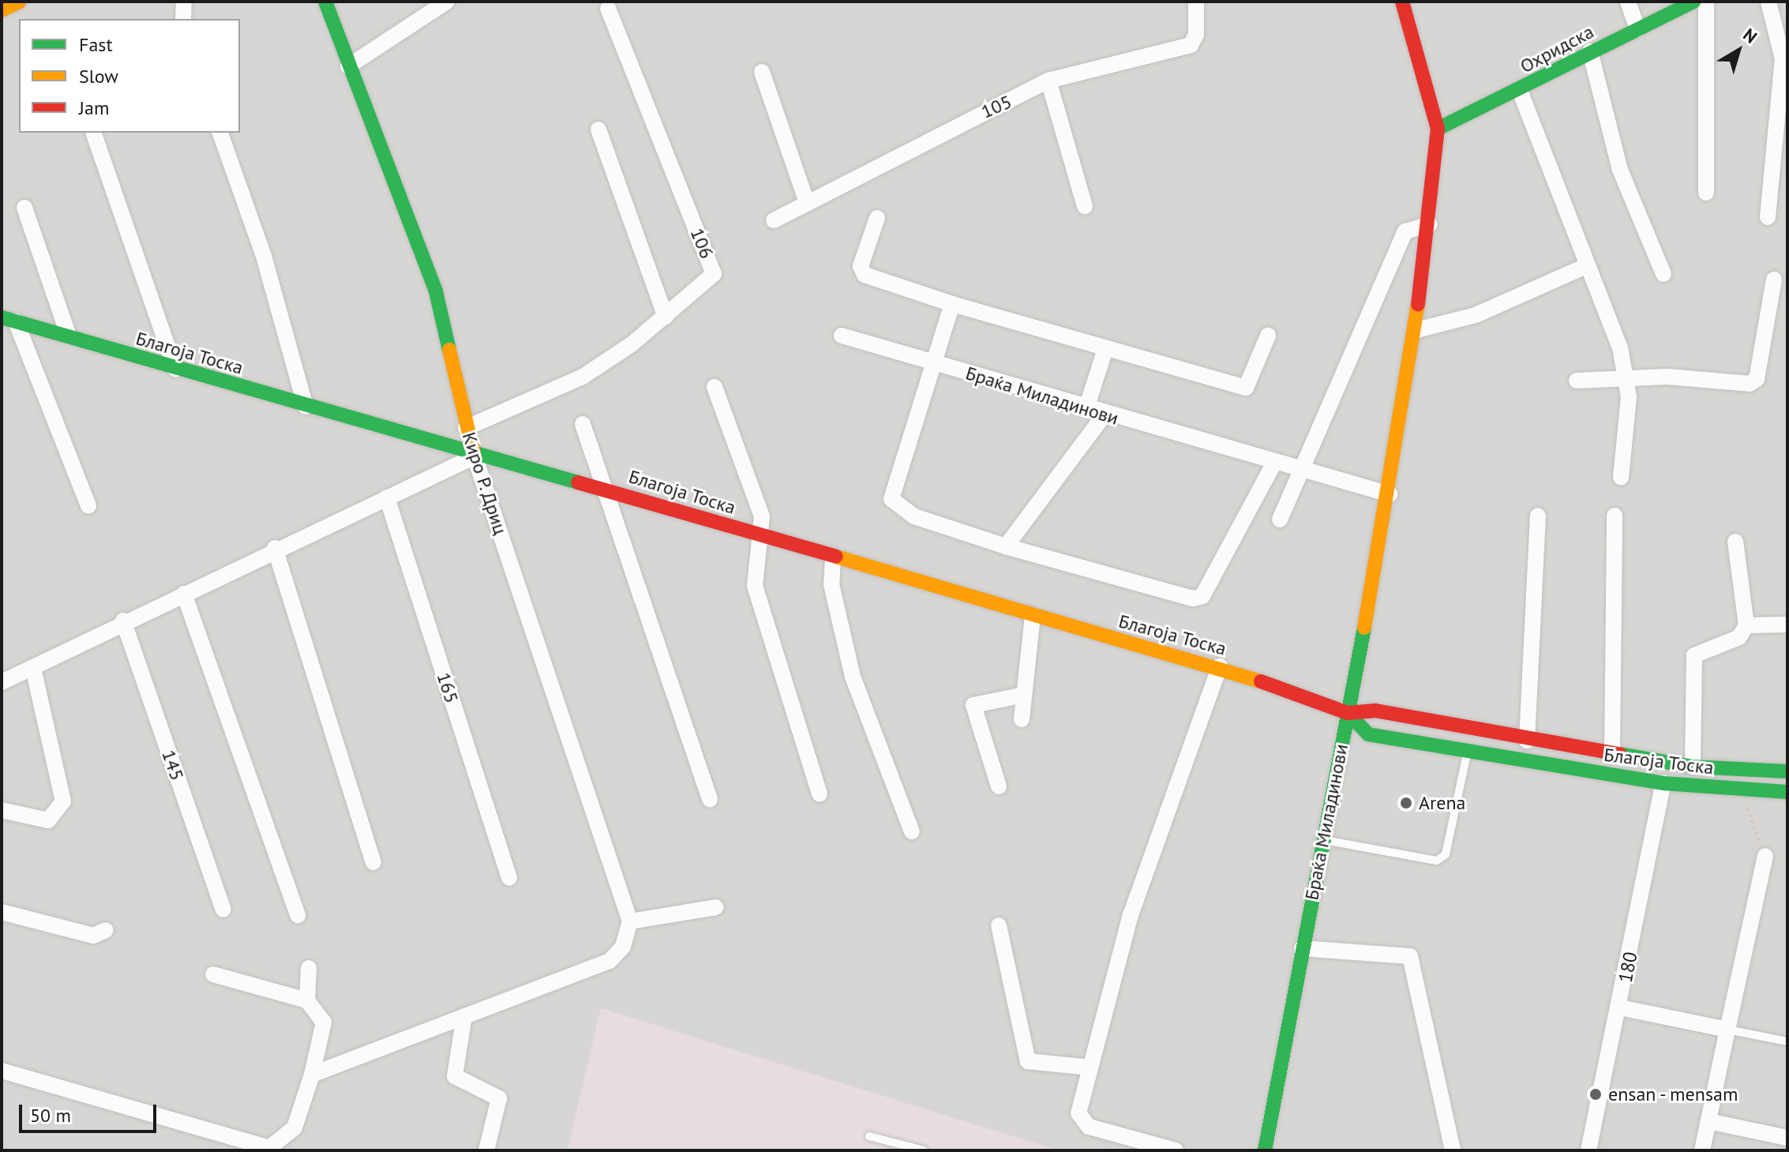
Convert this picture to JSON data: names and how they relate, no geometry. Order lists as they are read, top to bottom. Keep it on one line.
{"streets":{"street":["Охридска","105","106","Благоја Тоска","Браќа Миладинови","Киро Р. Дриц","165","145","180"]},"crossings":[["Охридска","Браќа Миладинови"],["106","Киро Р. Дриц"],["Благоја Тоска","Браќа Миладинови"],["Благоја Тоска","Киро Р. Дриц"],["Благоја Тоска","180"]],"places":["Arena","ensan - mensam"],"legend":["Fast","Slow","Jam"],"scale_bar":"50 m","north":"top right"}
